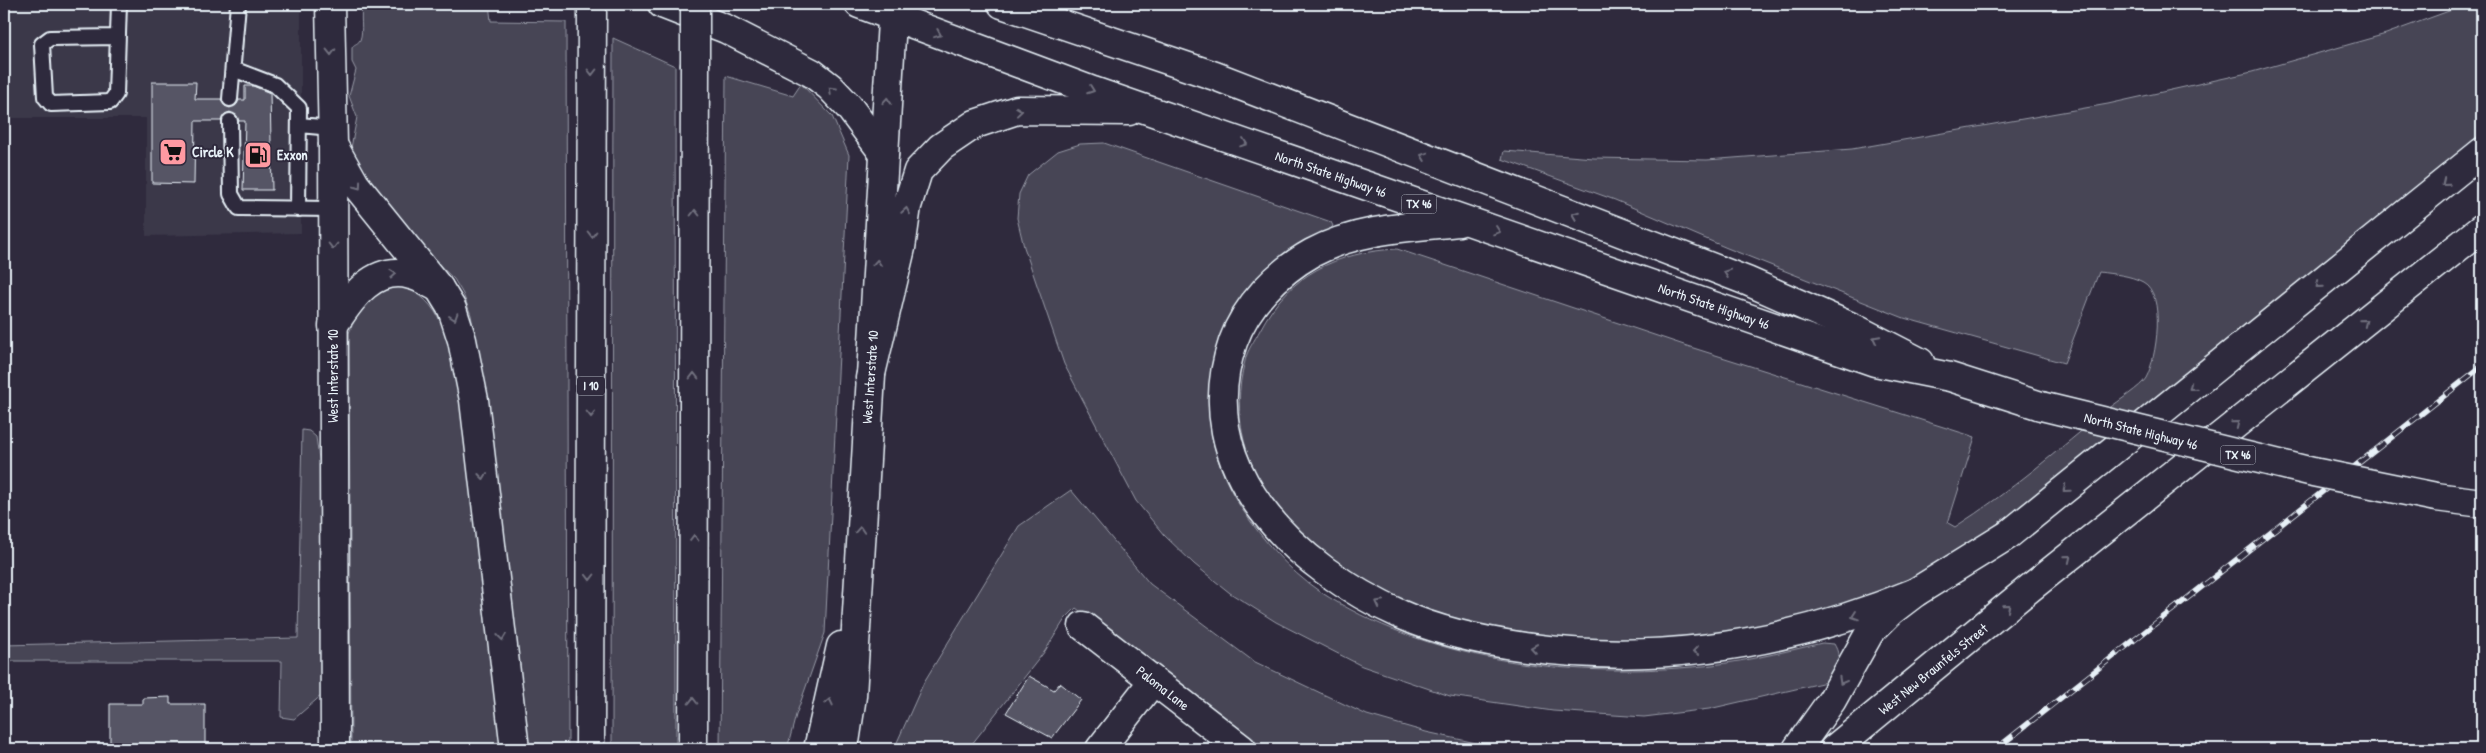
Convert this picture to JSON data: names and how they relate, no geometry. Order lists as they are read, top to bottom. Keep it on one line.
{"streets":{"main road":["North State Highway 46","TX 46","West Interstate 10","I 10","West New Braunfels Street","Paloma Lane"]},"crossings":[["North State Highway 46","West Interstate 10"]],"places":{"supermarket":["Circle K"],"fuel station":["Exxon"]}}
